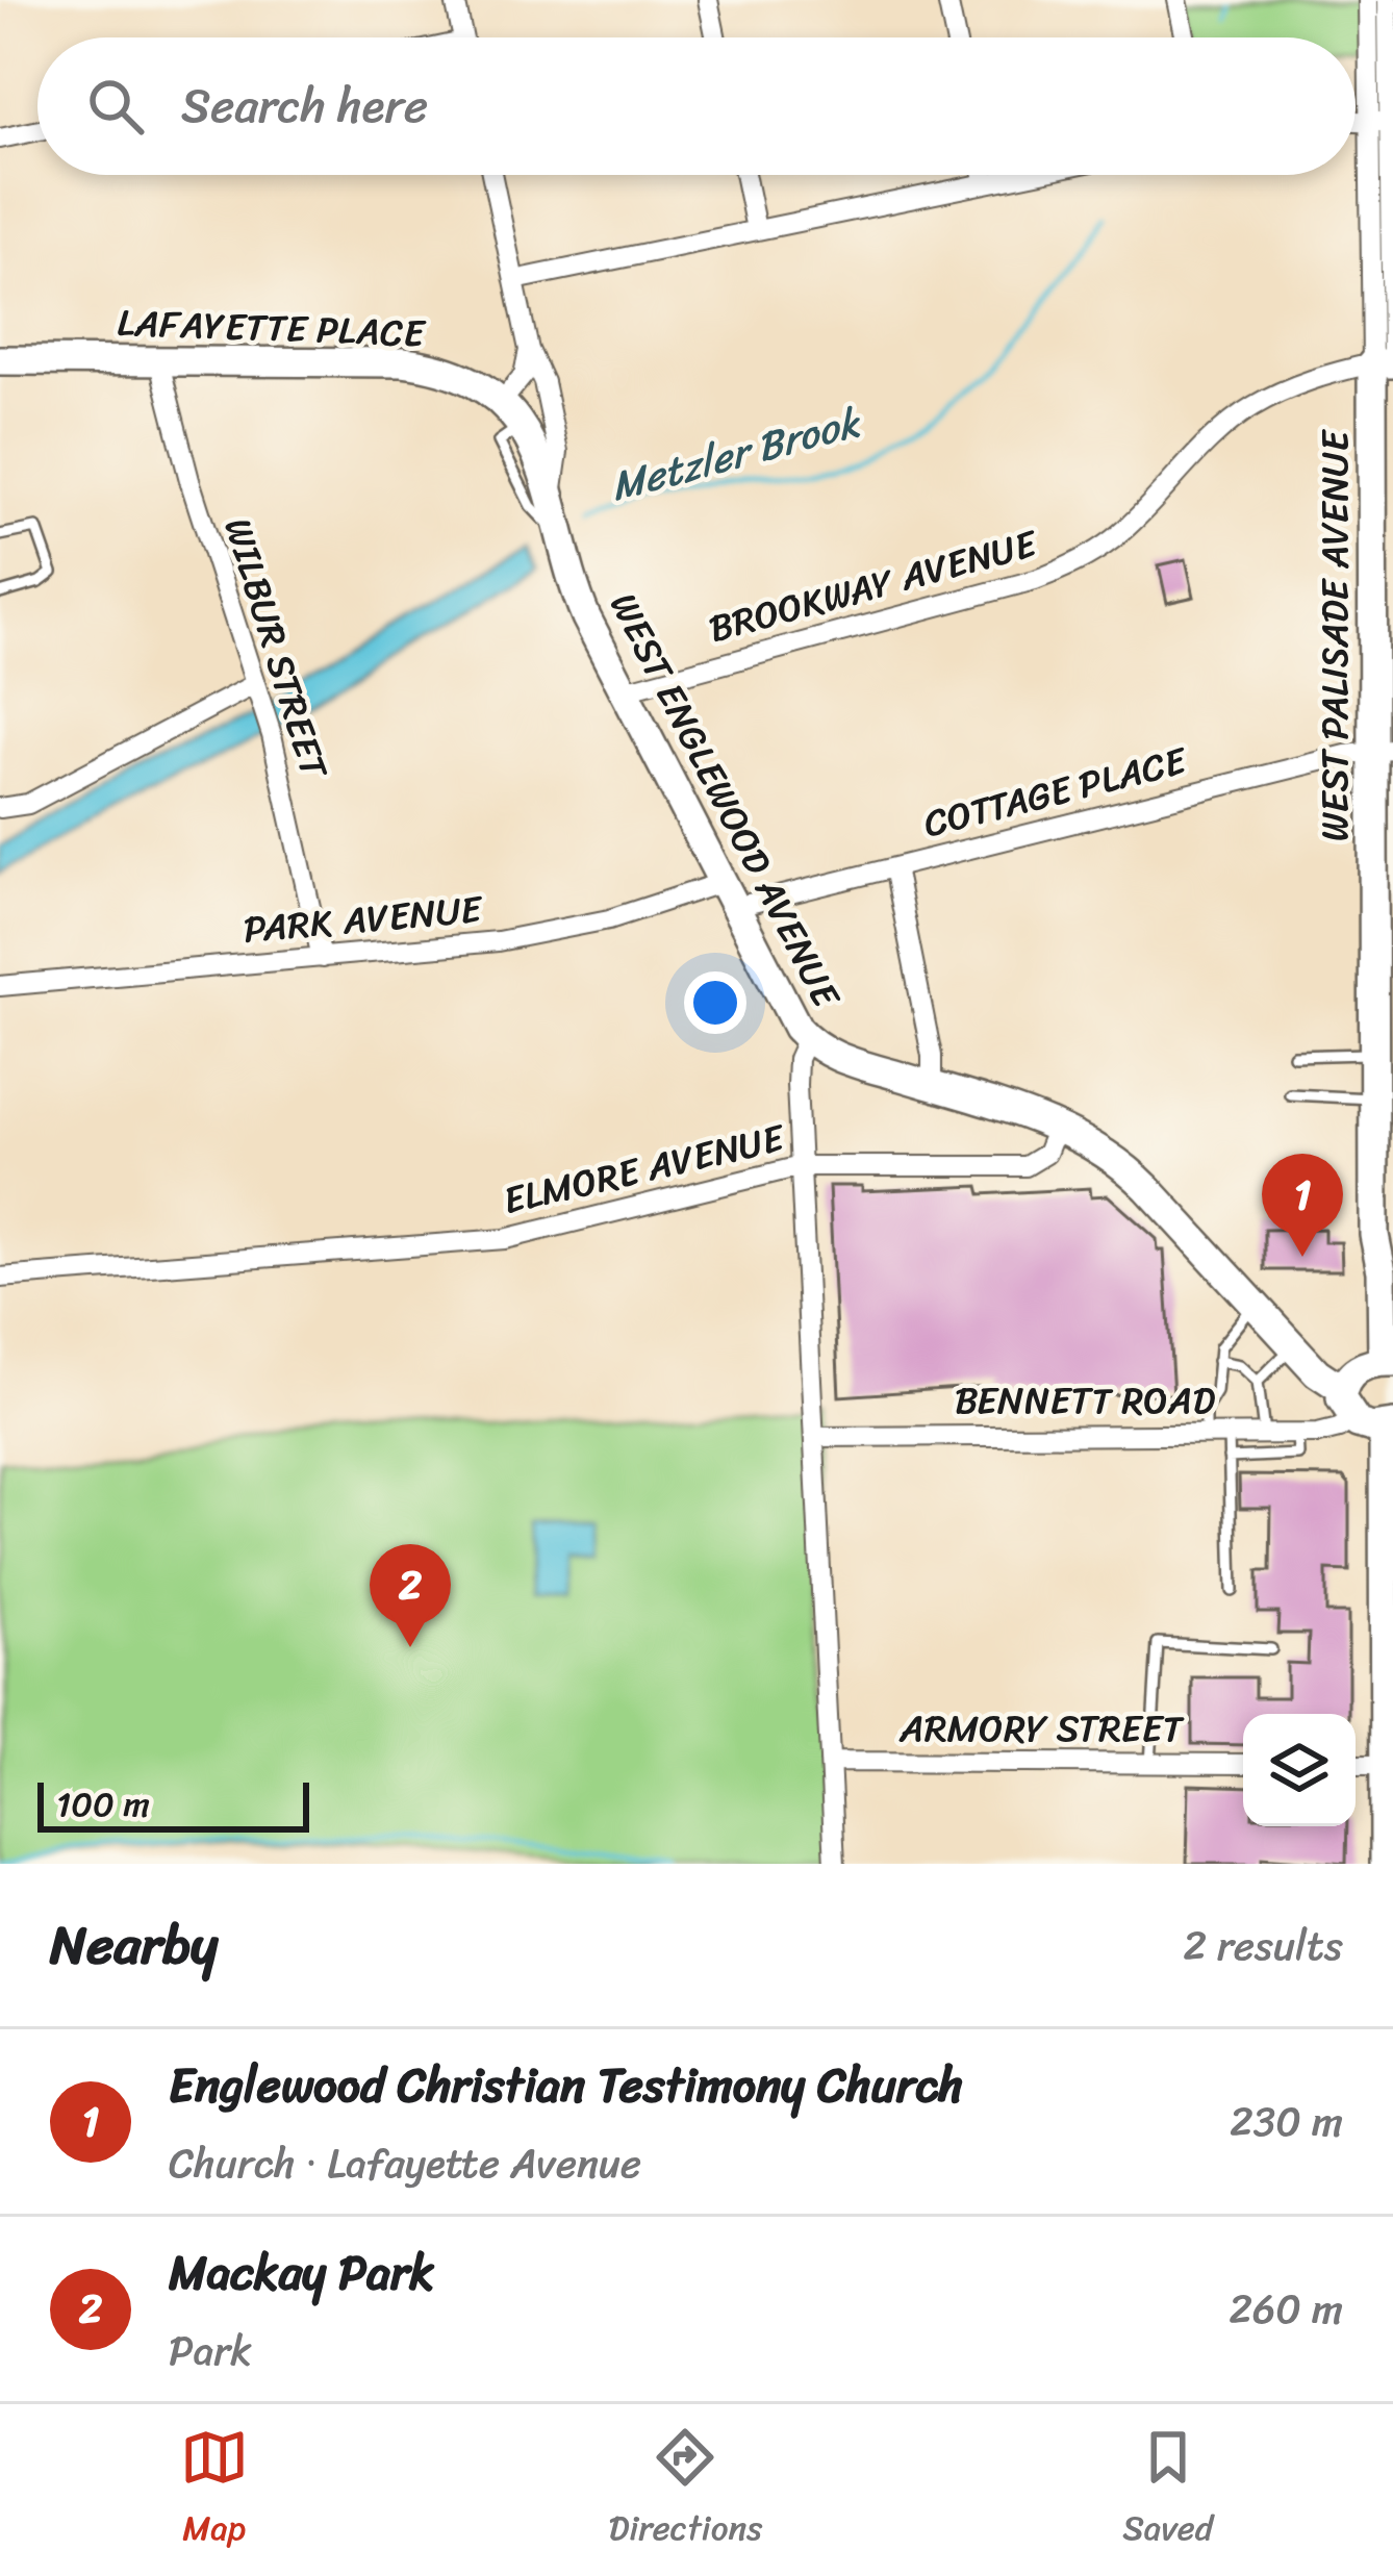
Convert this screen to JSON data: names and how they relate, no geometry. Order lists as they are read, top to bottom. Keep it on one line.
{"streets":{"street":["LAFAYETTE PLACE","BROOKWAY AVENUE","WEST PALISADE AVENUE","WILBUR STREET","COTTAGE PLACE","WEST ENGLEWOOD AVENUE","PARK AVENUE","ELMORE AVENUE","BENNETT ROAD","ARMORY STREET"]},"crossings":[["LAFAYETTE PLACE","WILBUR STREET"],["LAFAYETTE PLACE","WEST ENGLEWOOD AVENUE"],["BROOKWAY AVENUE","WEST PALISADE AVENUE"],["BROOKWAY AVENUE","WEST ENGLEWOOD AVENUE"],["WEST PALISADE AVENUE","COTTAGE PLACE"],["WILBUR STREET","PARK AVENUE"],["COTTAGE PLACE","WEST ENGLEWOOD AVENUE"],["COTTAGE PLACE","PARK AVENUE"],["WEST ENGLEWOOD AVENUE","PARK AVENUE"],["WEST ENGLEWOOD AVENUE","ELMORE AVENUE"],["WEST ENGLEWOOD AVENUE","BENNETT ROAD"],["WEST ENGLEWOOD AVENUE","ARMORY STREET"]],"water":["Metzler Brook"],"scale_bar":"100 m","page":{"search":"Search here","pins":["1","2"],"scale":"100 m","heading":["Nearby","2 results"],"list":[{"mark":"1","name":"Englewood Christian Testimony Church","note":"Church · Lafayette Avenue","value":"230 m"},{"mark":"2","name":"Mackay Park","note":"Park","value":"260 m"}],"nav":["Map","Directions","Saved"]}}
